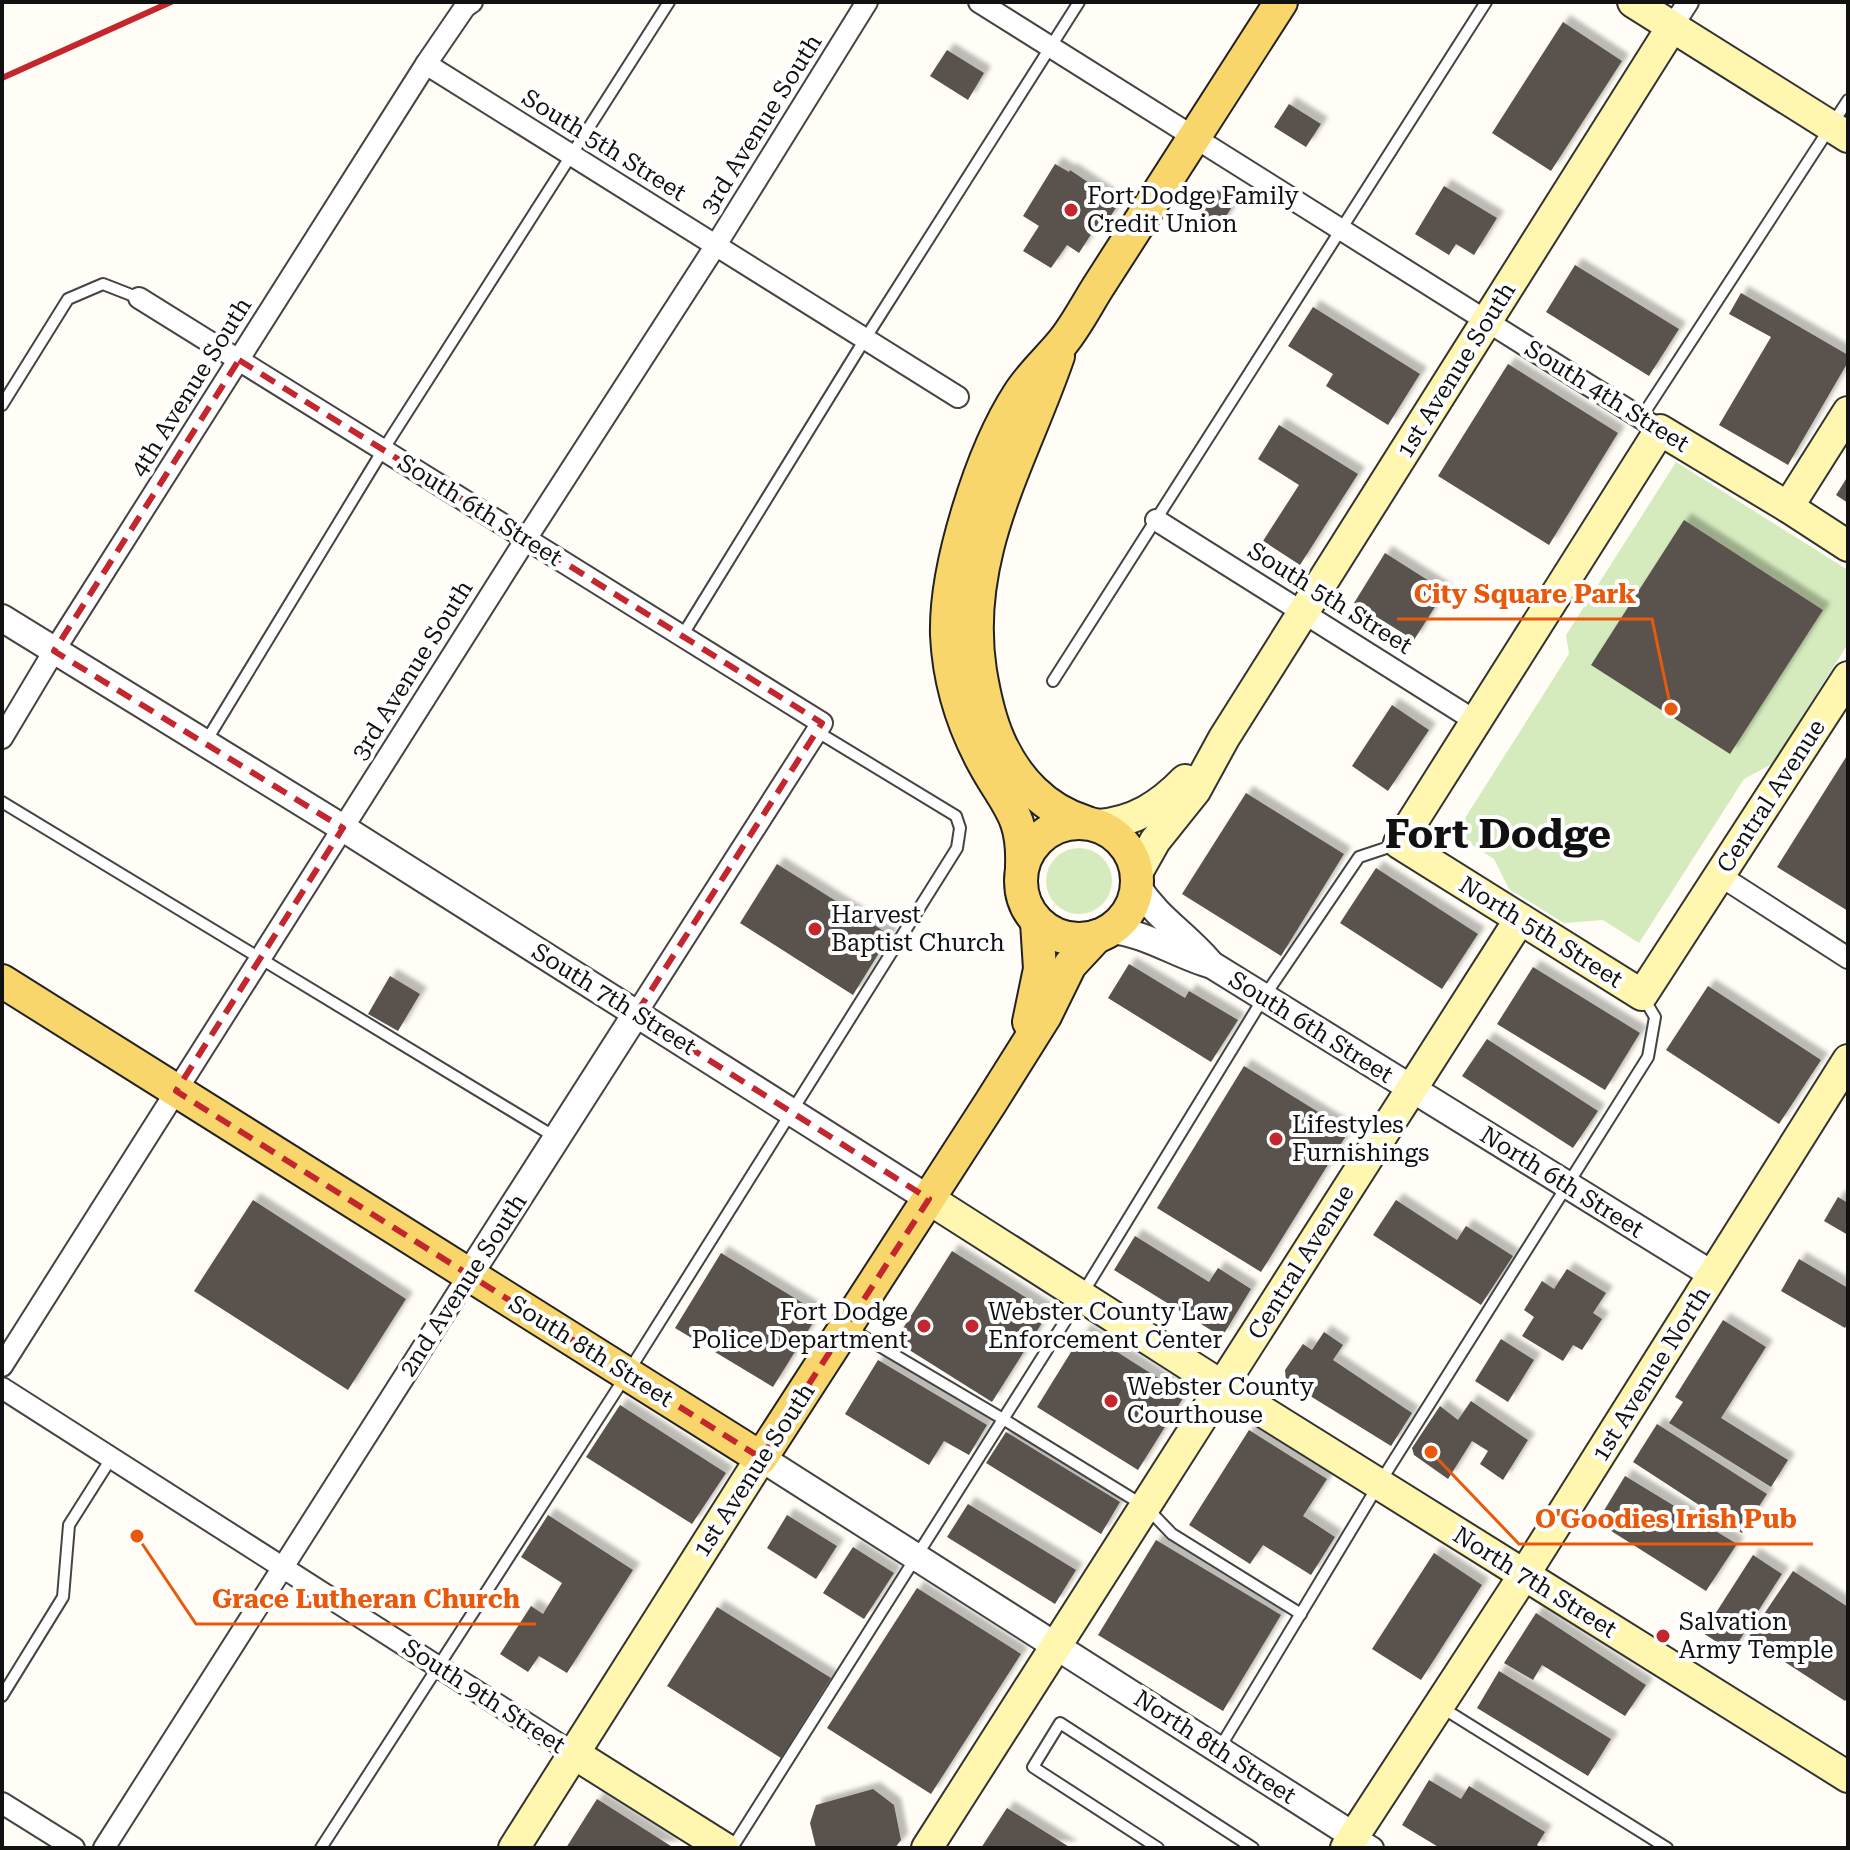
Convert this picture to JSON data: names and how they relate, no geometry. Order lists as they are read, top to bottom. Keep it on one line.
{"streets":{"main road":["1st Avenue South","South 4th Street","Central Avenue","North 5th Street","South 7th Street","South 8th Street","1st Avenue North","North 7th Street","South 9th Street"],"street":["3rd Avenue South","South 5th Street","4th Avenue South","South 6th Street","North 6th Street","2nd Avenue South","North 8th Street"]},"crossings":[["3rd Avenue South","South 5th Street"],["3rd Avenue South","South 6th Street"],["3rd Avenue South","South 7th Street"],["3rd Avenue South","South 8th Street"],["South 5th Street","1st Avenue South"],["South 5th Street","4th Avenue South"],["1st Avenue South","South 4th Street"],["1st Avenue South","South 6th Street"],["1st Avenue South","South 7th Street"],["1st Avenue South","South 8th Street"],["1st Avenue South","South 9th Street"],["4th Avenue South","South 6th Street"],["4th Avenue South","South 7th Street"],["South 6th Street","Central Avenue"],["South 6th Street","North 6th Street"],["South 6th Street","2nd Avenue South"],["Central Avenue","North 5th Street"],["Central Avenue","South 7th Street"],["Central Avenue","North 6th Street"],["Central Avenue","South 8th Street"],["Central Avenue","North 7th Street"],["Central Avenue","North 8th Street"],["South 7th Street","2nd Avenue South"],["South 7th Street","North 7th Street"],["North 6th Street","1st Avenue North"],["2nd Avenue South","South 8th Street"],["2nd Avenue South","South 9th Street"],["South 8th Street","North 8th Street"],["1st Avenue North","North 7th Street"],["1st Avenue North","North 8th Street"]],"districts":["Fort Dodge"],"places":["Fort Dodge Family Credit Union","City Square Park","Harvest Baptist Church","Lifestyles Furnishings","Fort Dodge Police Department","Webster County Law Enforcement Center","Webster County Courthouse","O'Goodies Irish Pub","Grace Lutheran Church","Salvation Army Temple"]}
